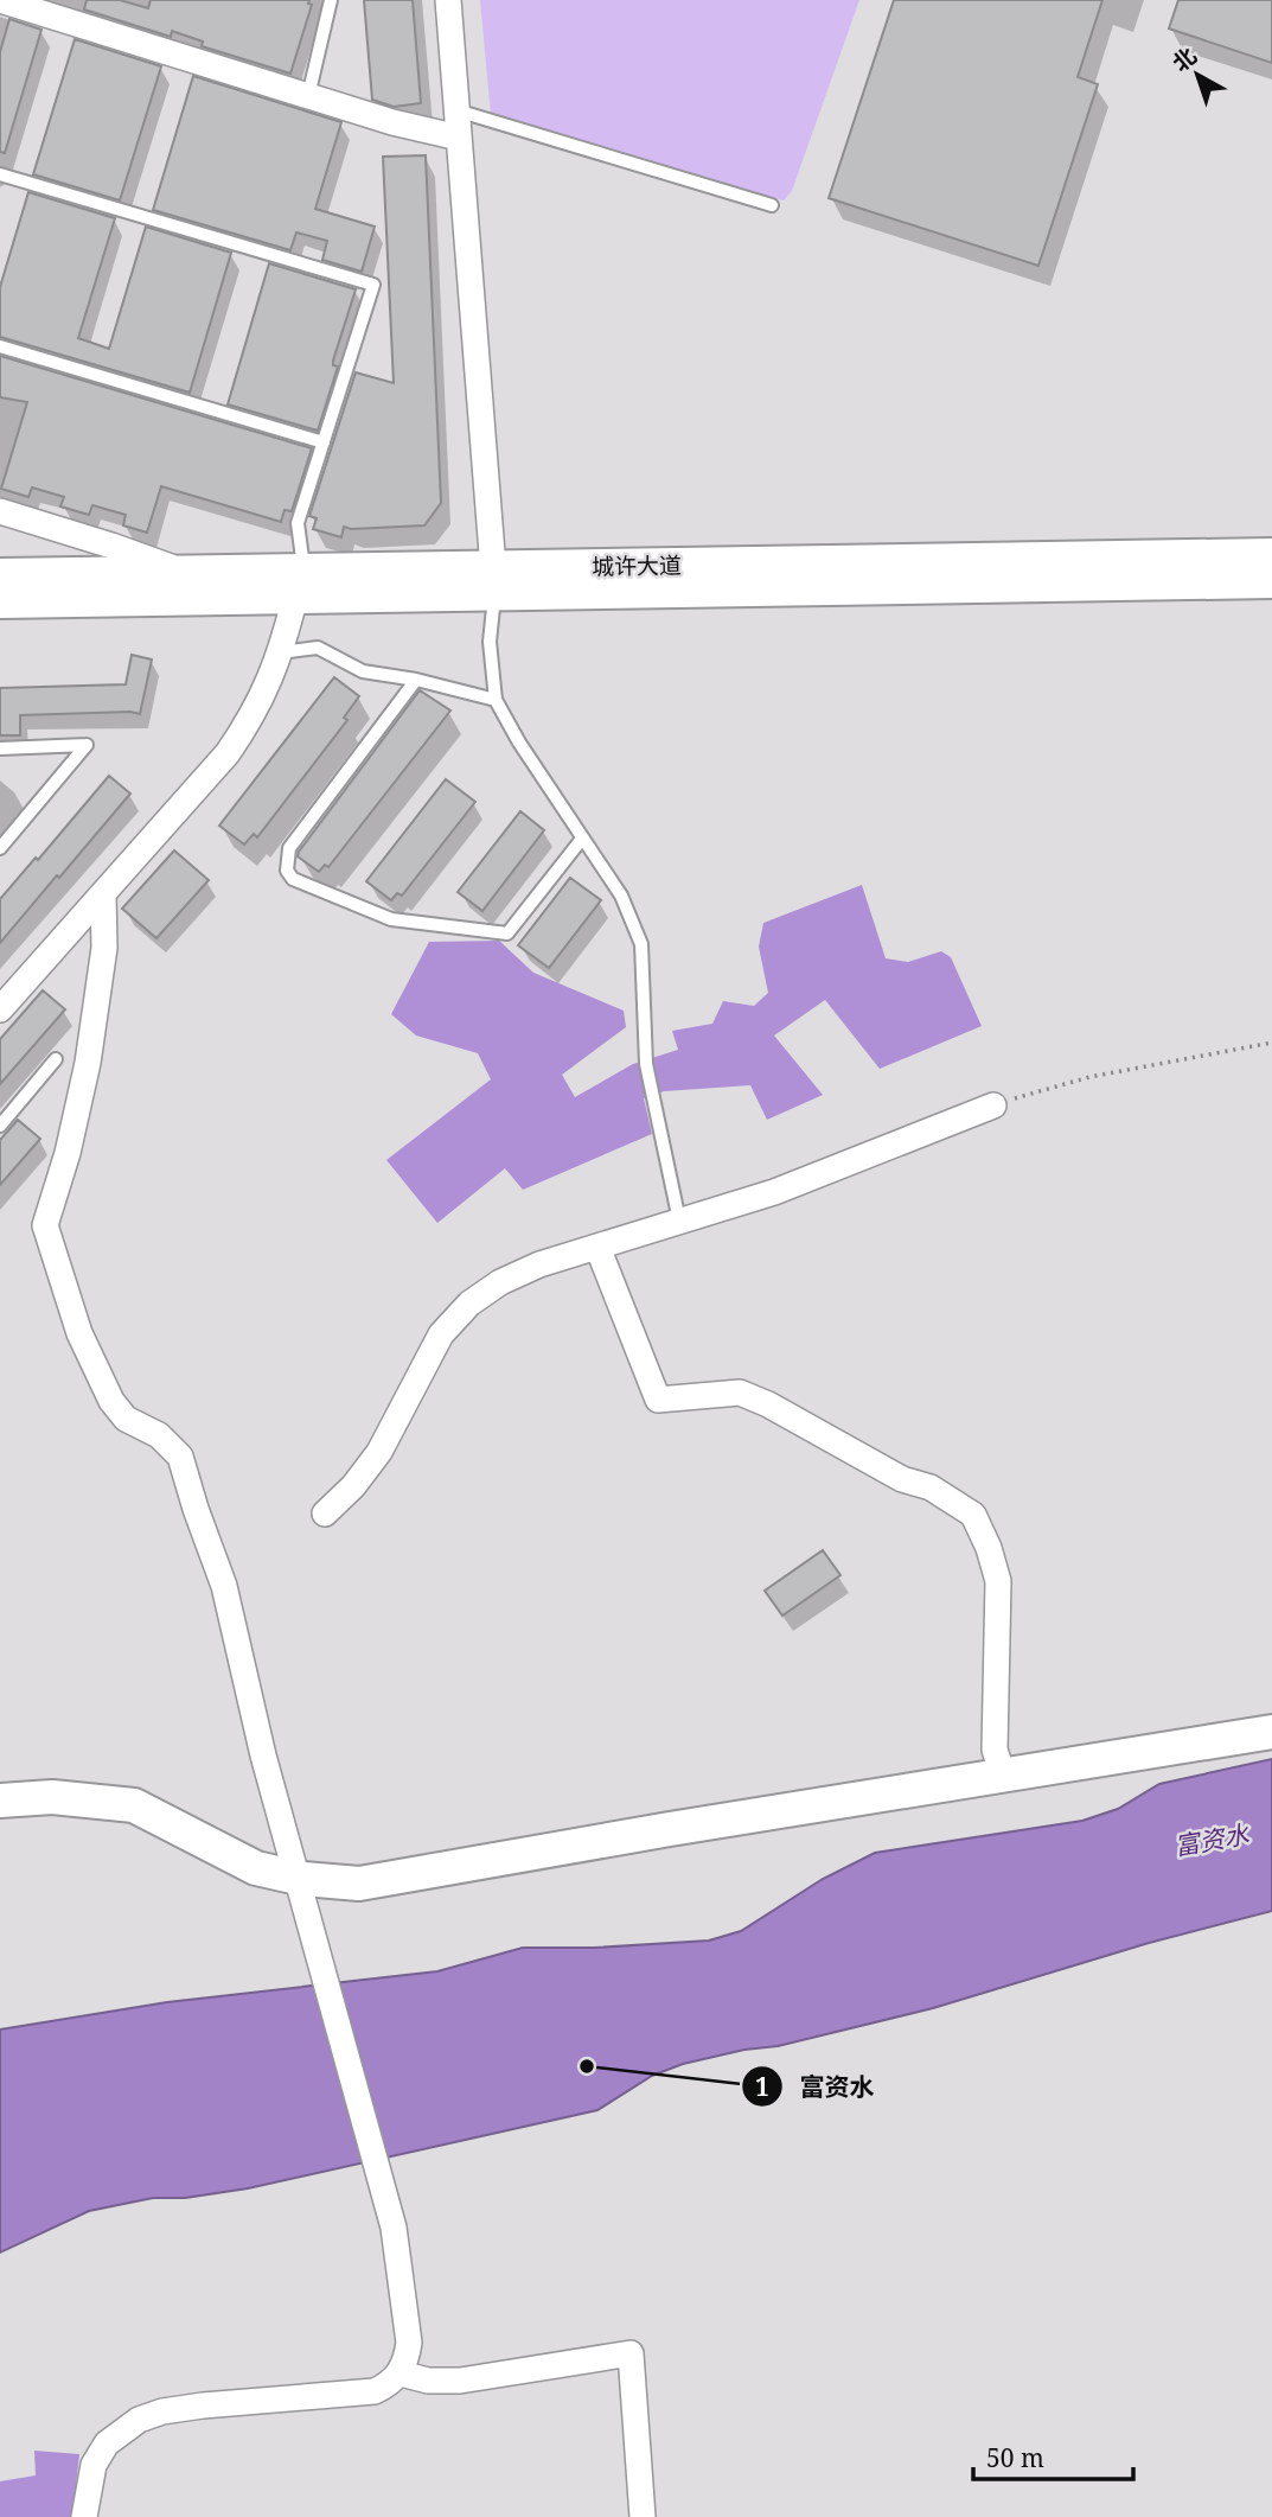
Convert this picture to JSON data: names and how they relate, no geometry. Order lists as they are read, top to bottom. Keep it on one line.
{"streets":{"main road":["城许大道"]},"water":["富资水"],"places":["富资水"],"scale_bar":"50 m","north":"top left"}
